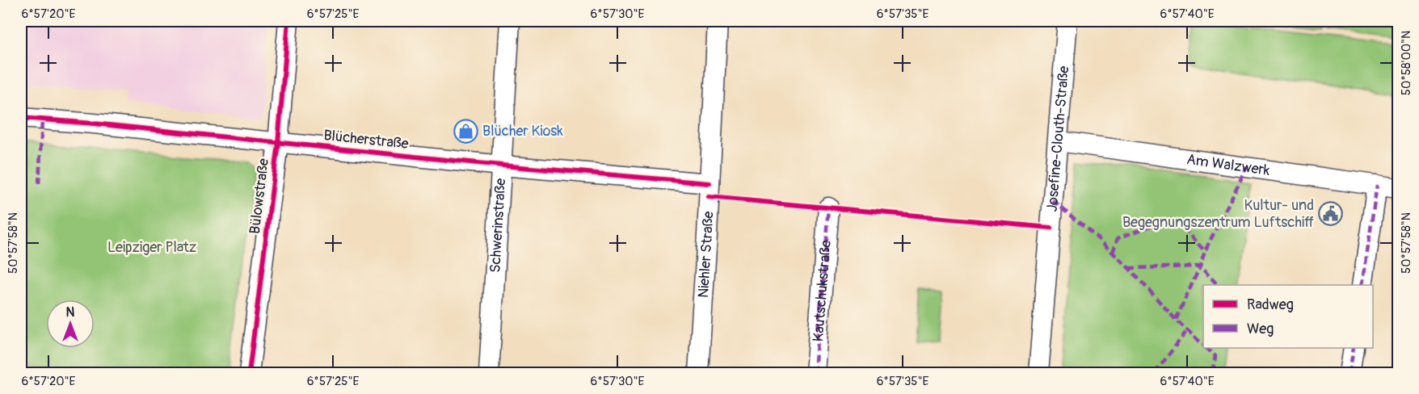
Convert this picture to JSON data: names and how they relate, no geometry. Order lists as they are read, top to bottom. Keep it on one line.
{"streets":{"street":["Josefine-Clouth-Straße","Blücherstraße","Am Walzwerk","Bülowstraße","Schwerinstraße","Niehler Straße","Kautschukstraße"]},"crossings":[["Josefine-Clouth-Straße","Am Walzwerk"],["Blücherstraße","Bülowstraße"],["Blücherstraße","Schwerinstraße"],["Blücherstraße","Niehler Straße"]],"parks":["Leipziger Platz"],"places":{"shop":["Blücher Kiosk"],"public building":["Kultur- und Begegnungszentrum Luftschiff"]},"legend":["Radweg","Weg"],"north":"top","coordinates":["6°57'20\"E","6°57'25\"E","6°57'30\"E","6°57'35\"E","6°57'40\"E","50°58'00\"N","50°57'58\"N"]}
